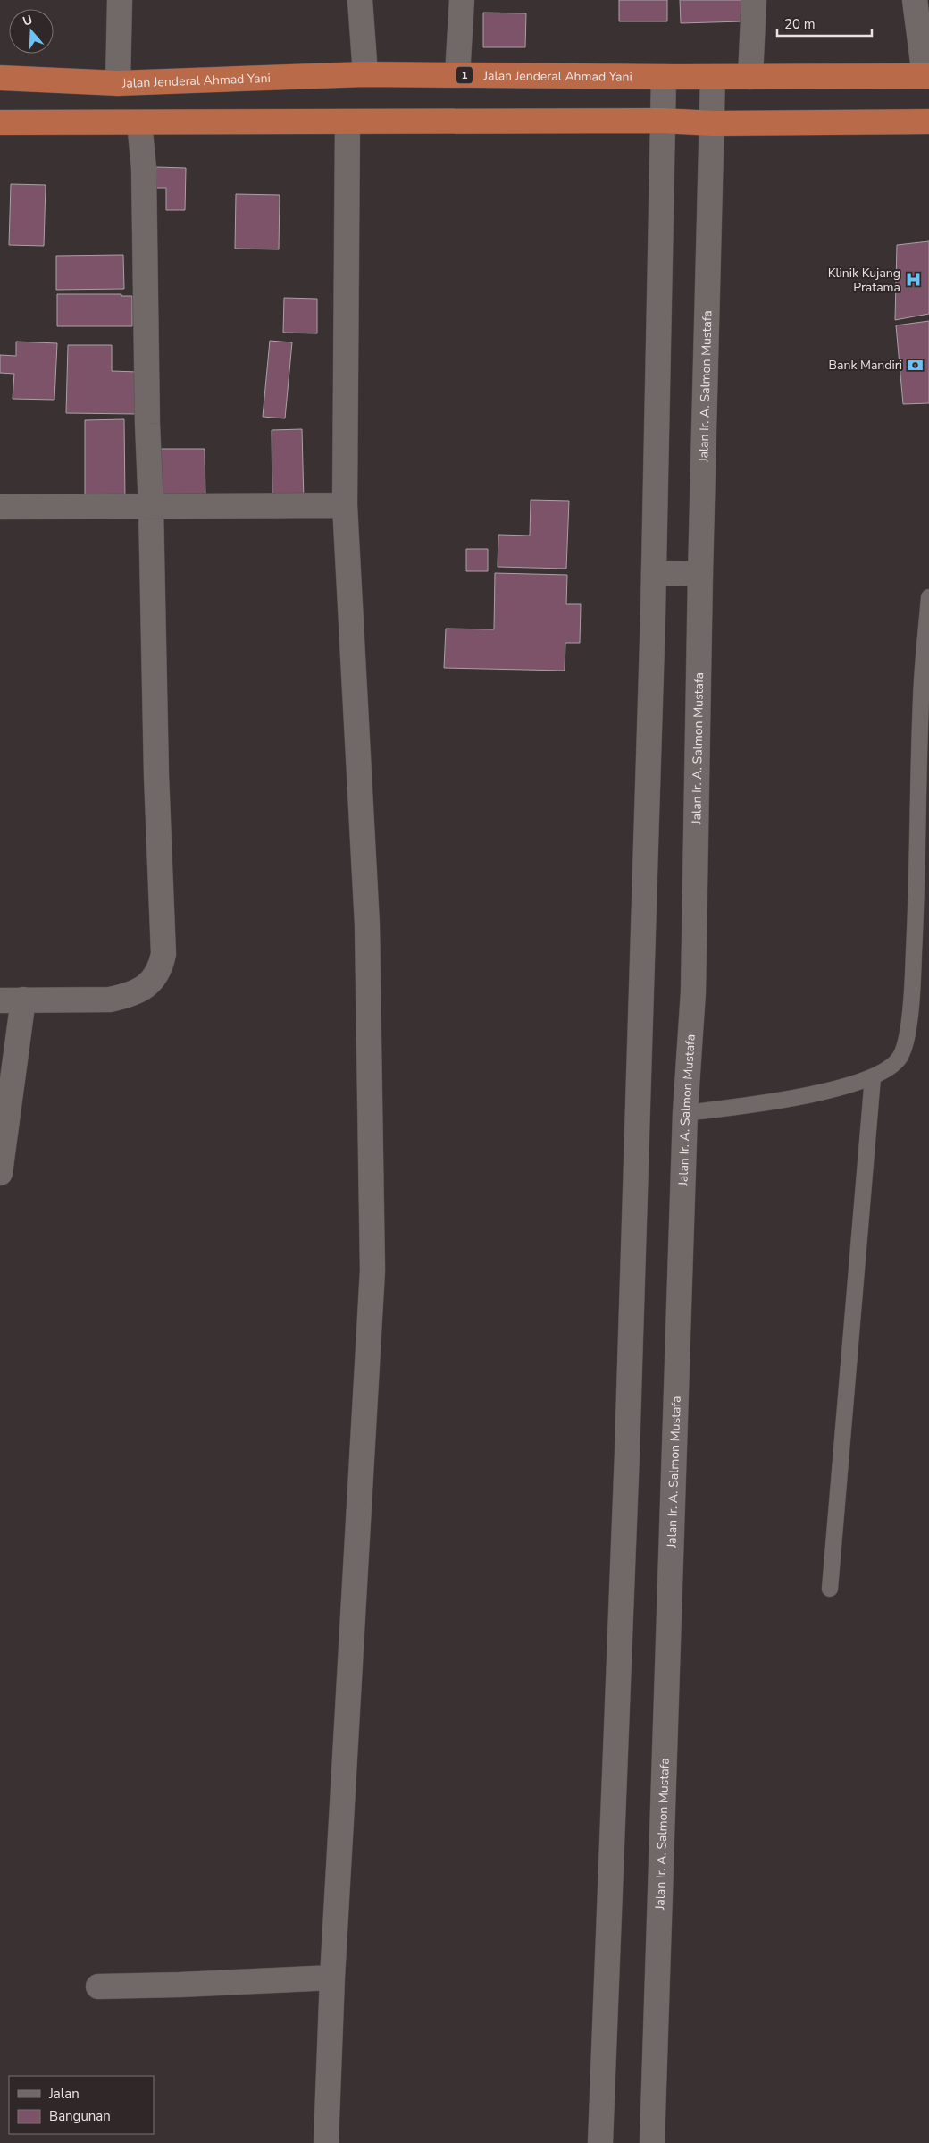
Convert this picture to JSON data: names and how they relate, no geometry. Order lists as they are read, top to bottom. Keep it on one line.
{"streets":{"highway":["1","Jalan Jenderal Ahmad Yani"],"street":["Jalan Ir. A. Salmon Mustafa"]},"crossings":[["Jalan Jenderal Ahmad Yani","Jalan Ir. A. Salmon Mustafa"]],"places":{"hospital":["Klinik Kujang Pratama"],"bank":["Bank Mandiri"]},"legend":["Jalan","Bangunan"],"scale_bar":"20 m","north":"top"}
